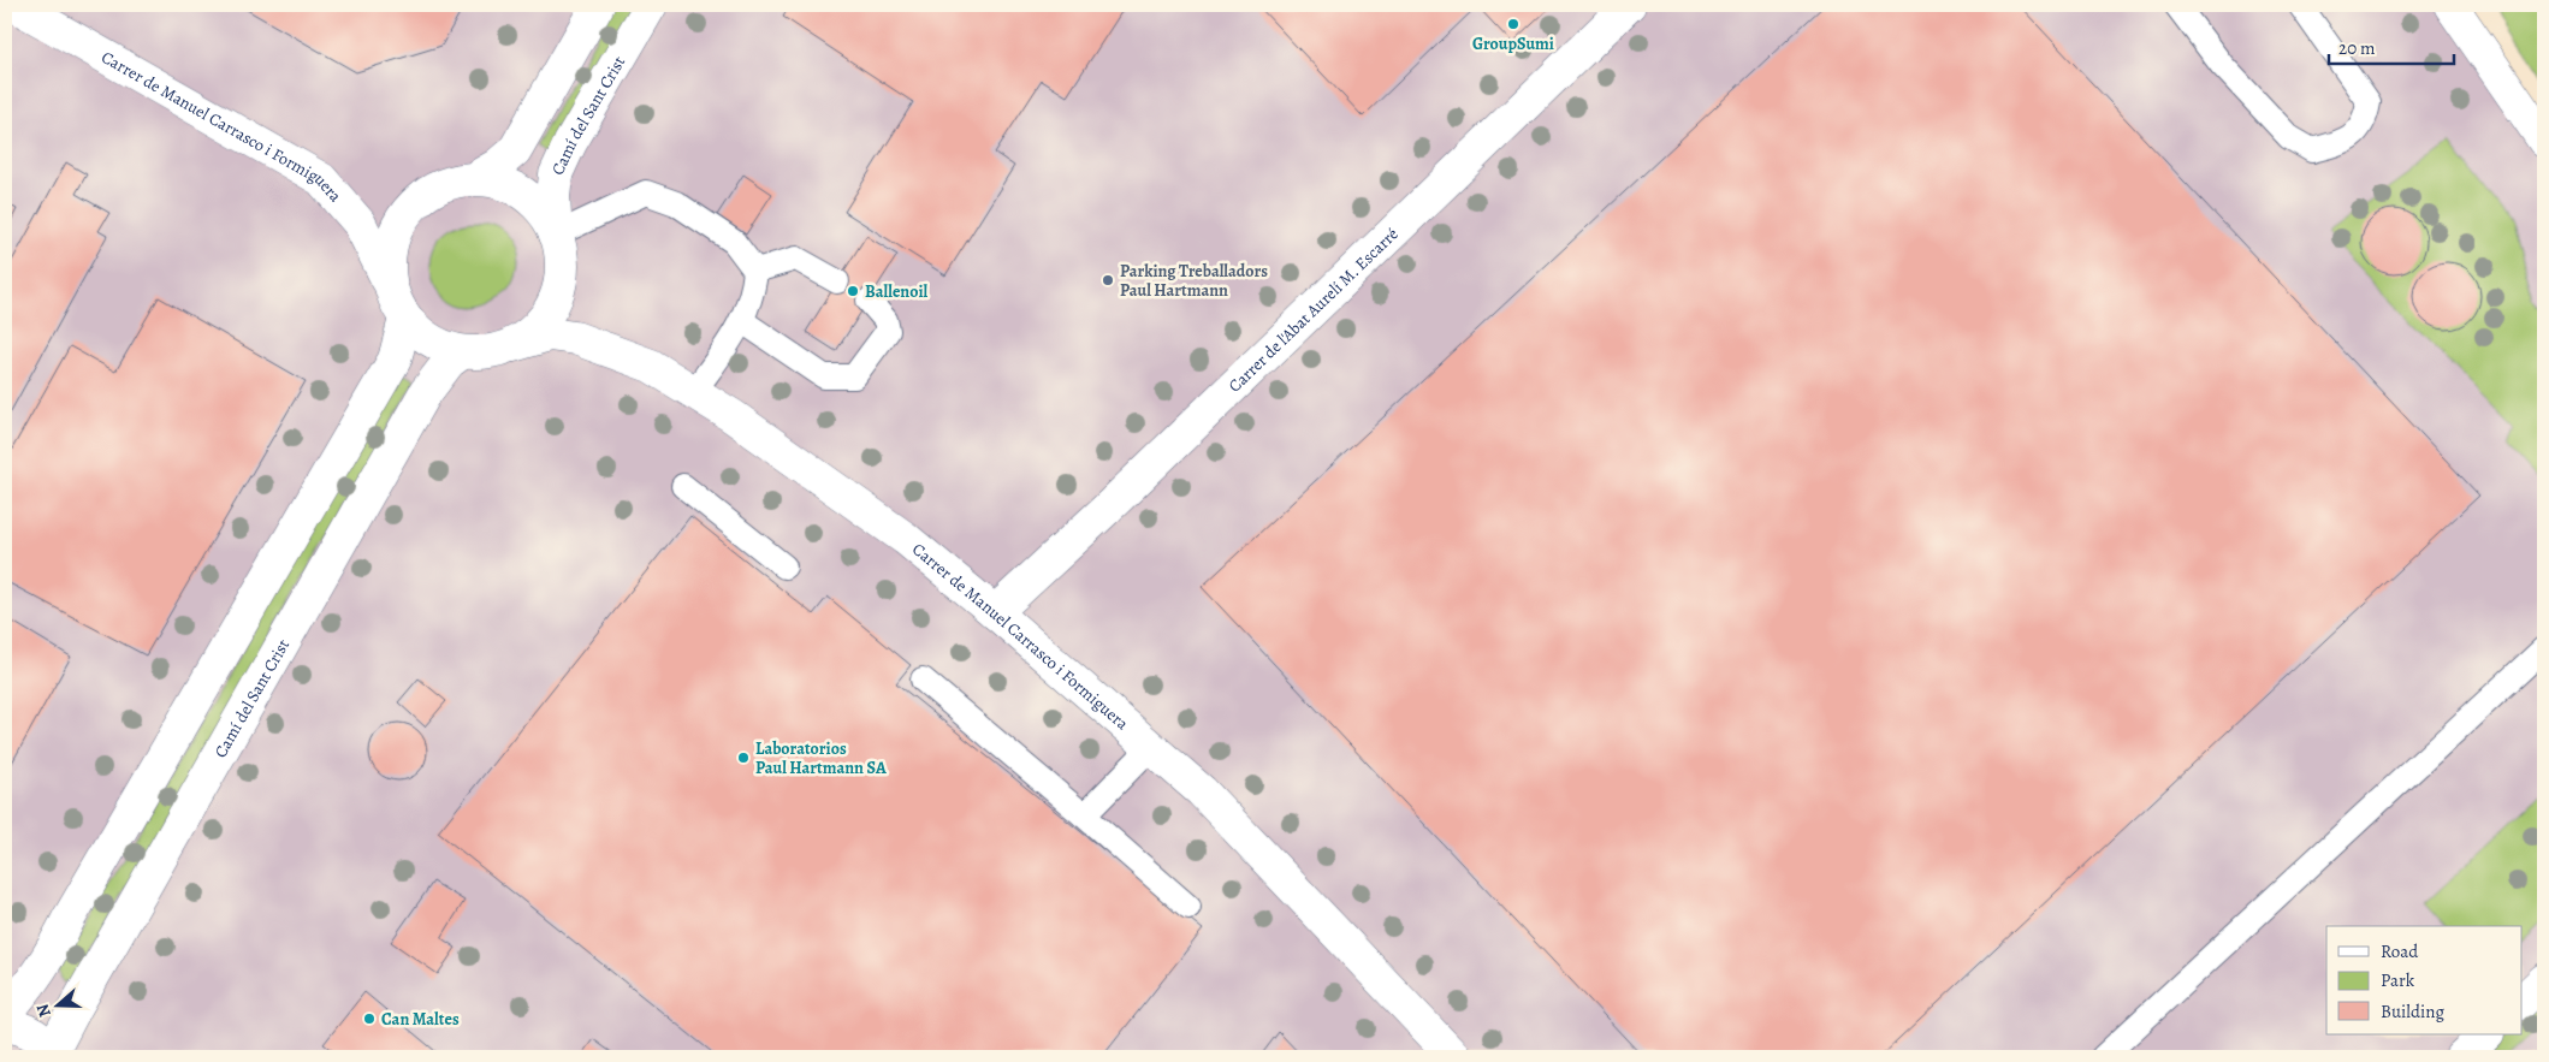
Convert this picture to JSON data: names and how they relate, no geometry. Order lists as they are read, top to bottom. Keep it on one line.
{"streets":{"street":["Camí del Sant Crist","Carrer de Manuel Carrasco i Formiguera","Carrer de l'Abat Aurelí M. Escarré"]},"crossings":[["Camí del Sant Crist","Carrer de Manuel Carrasco i Formiguera"],["Carrer de Manuel Carrasco i Formiguera","Carrer de l'Abat Aurelí M. Escarré"]],"places":["GroupSumi","Parking Treballadors Paul Hartmann","Ballenoil","Laboratorios Paul Hartmann SA","Can Maltes"],"legend":["Road","Park","Building"],"scale_bar":"20 m","north":"left"}
